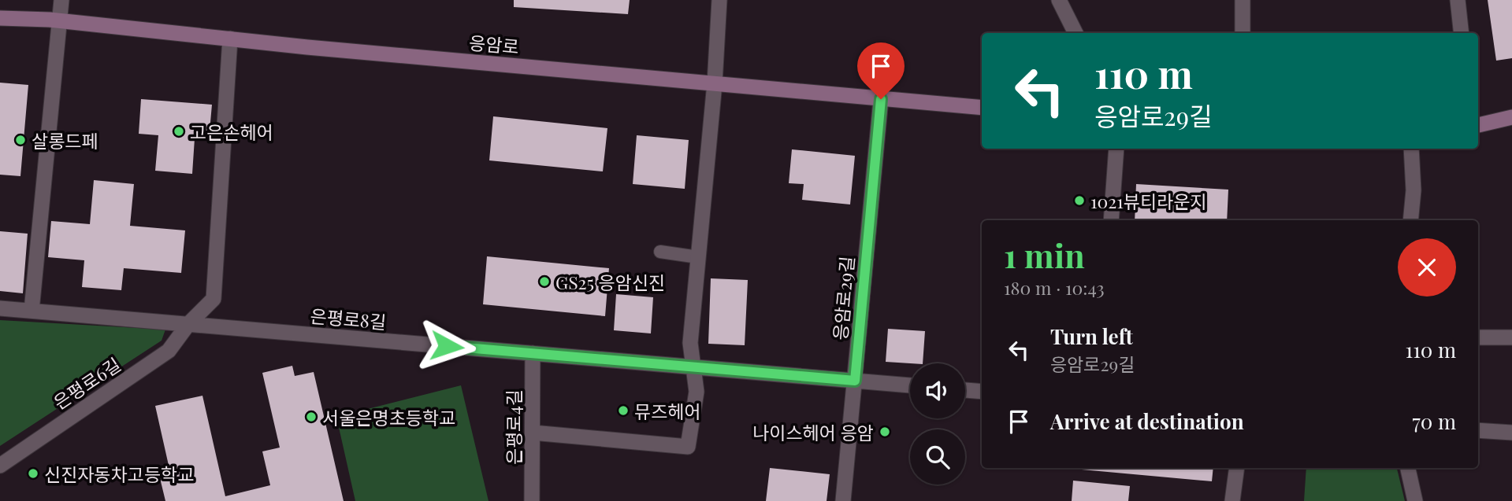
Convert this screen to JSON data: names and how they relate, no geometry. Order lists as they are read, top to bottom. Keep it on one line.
{"streets":{"main road":["응암로"],"street":["응암로29길","은평로8길","은평로6길","은평로4길"]},"crossings":[["응암로","응암로29길"],["응암로","은평로6길"],["응암로29길","은평로8길"],["은평로8길","은평로6길"],["은평로8길","은평로4길"]],"places":["고은손헤어","살롱드페","1021뷰티라운지","GS25 응암신진","뮤즈헤어","서울은명초등학교","나이스헤어 응암","신진자동차고등학교"],"page":{"turn":["110 m","응암로29길"],"heading":["1 min","180 m · 10:43"],"list":[{"name":"Turn left","note":"응암로29길","value":"110 m"},{"name":"Arrive at destination","value":"70 m"}]}}
